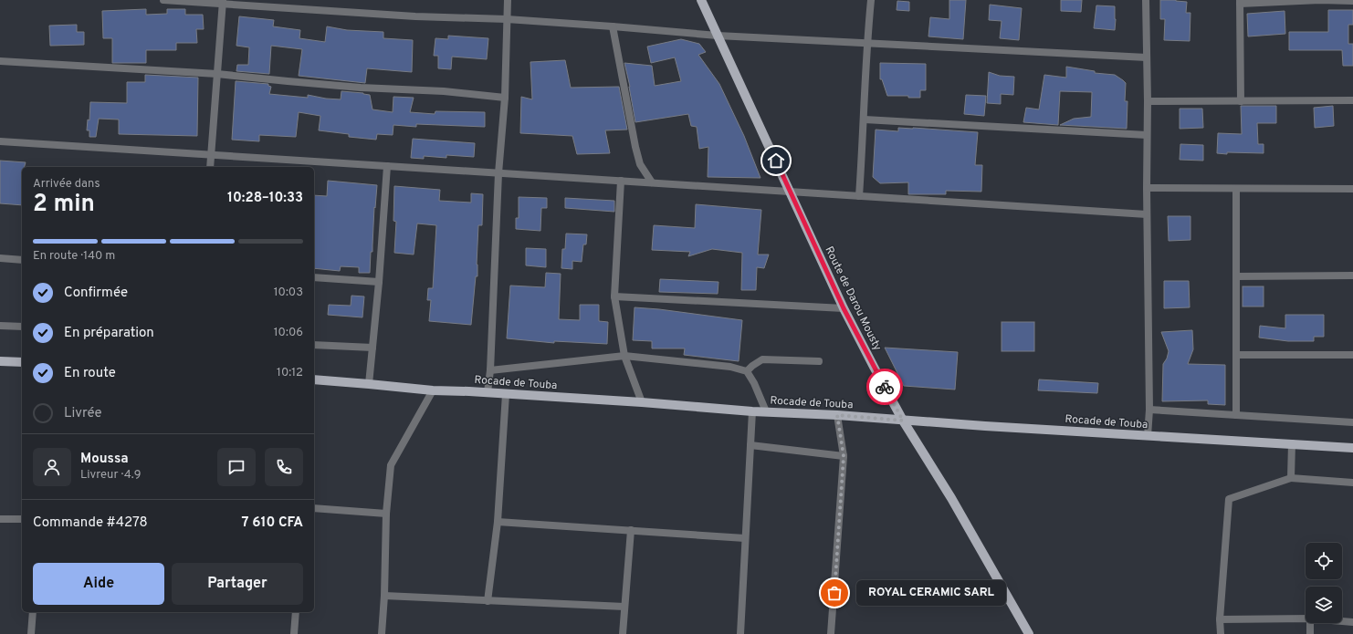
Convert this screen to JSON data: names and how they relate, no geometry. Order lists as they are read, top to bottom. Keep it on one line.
{"streets":{"main road":["Route de Darou Mousty","Rocade de Touba"]},"crossings":[["Route de Darou Mousty","Rocade de Touba"]],"places":["ROYAL CERAMIC SARL"],"page":{"heading":["2 min","Arrivée dans","10:28–10:33"],"panel":["Moussa","Livreur · 4.9","Commande #4278","7 610 CFA"],"bar":"En route · 140 m","list":[["Confirmée","10:03"],["En préparation","10:06"],["En route","10:12"],"Livrée"],"buttons":["Aide","Partager"],"bubble":"ROYAL CERAMIC SARL"}}
